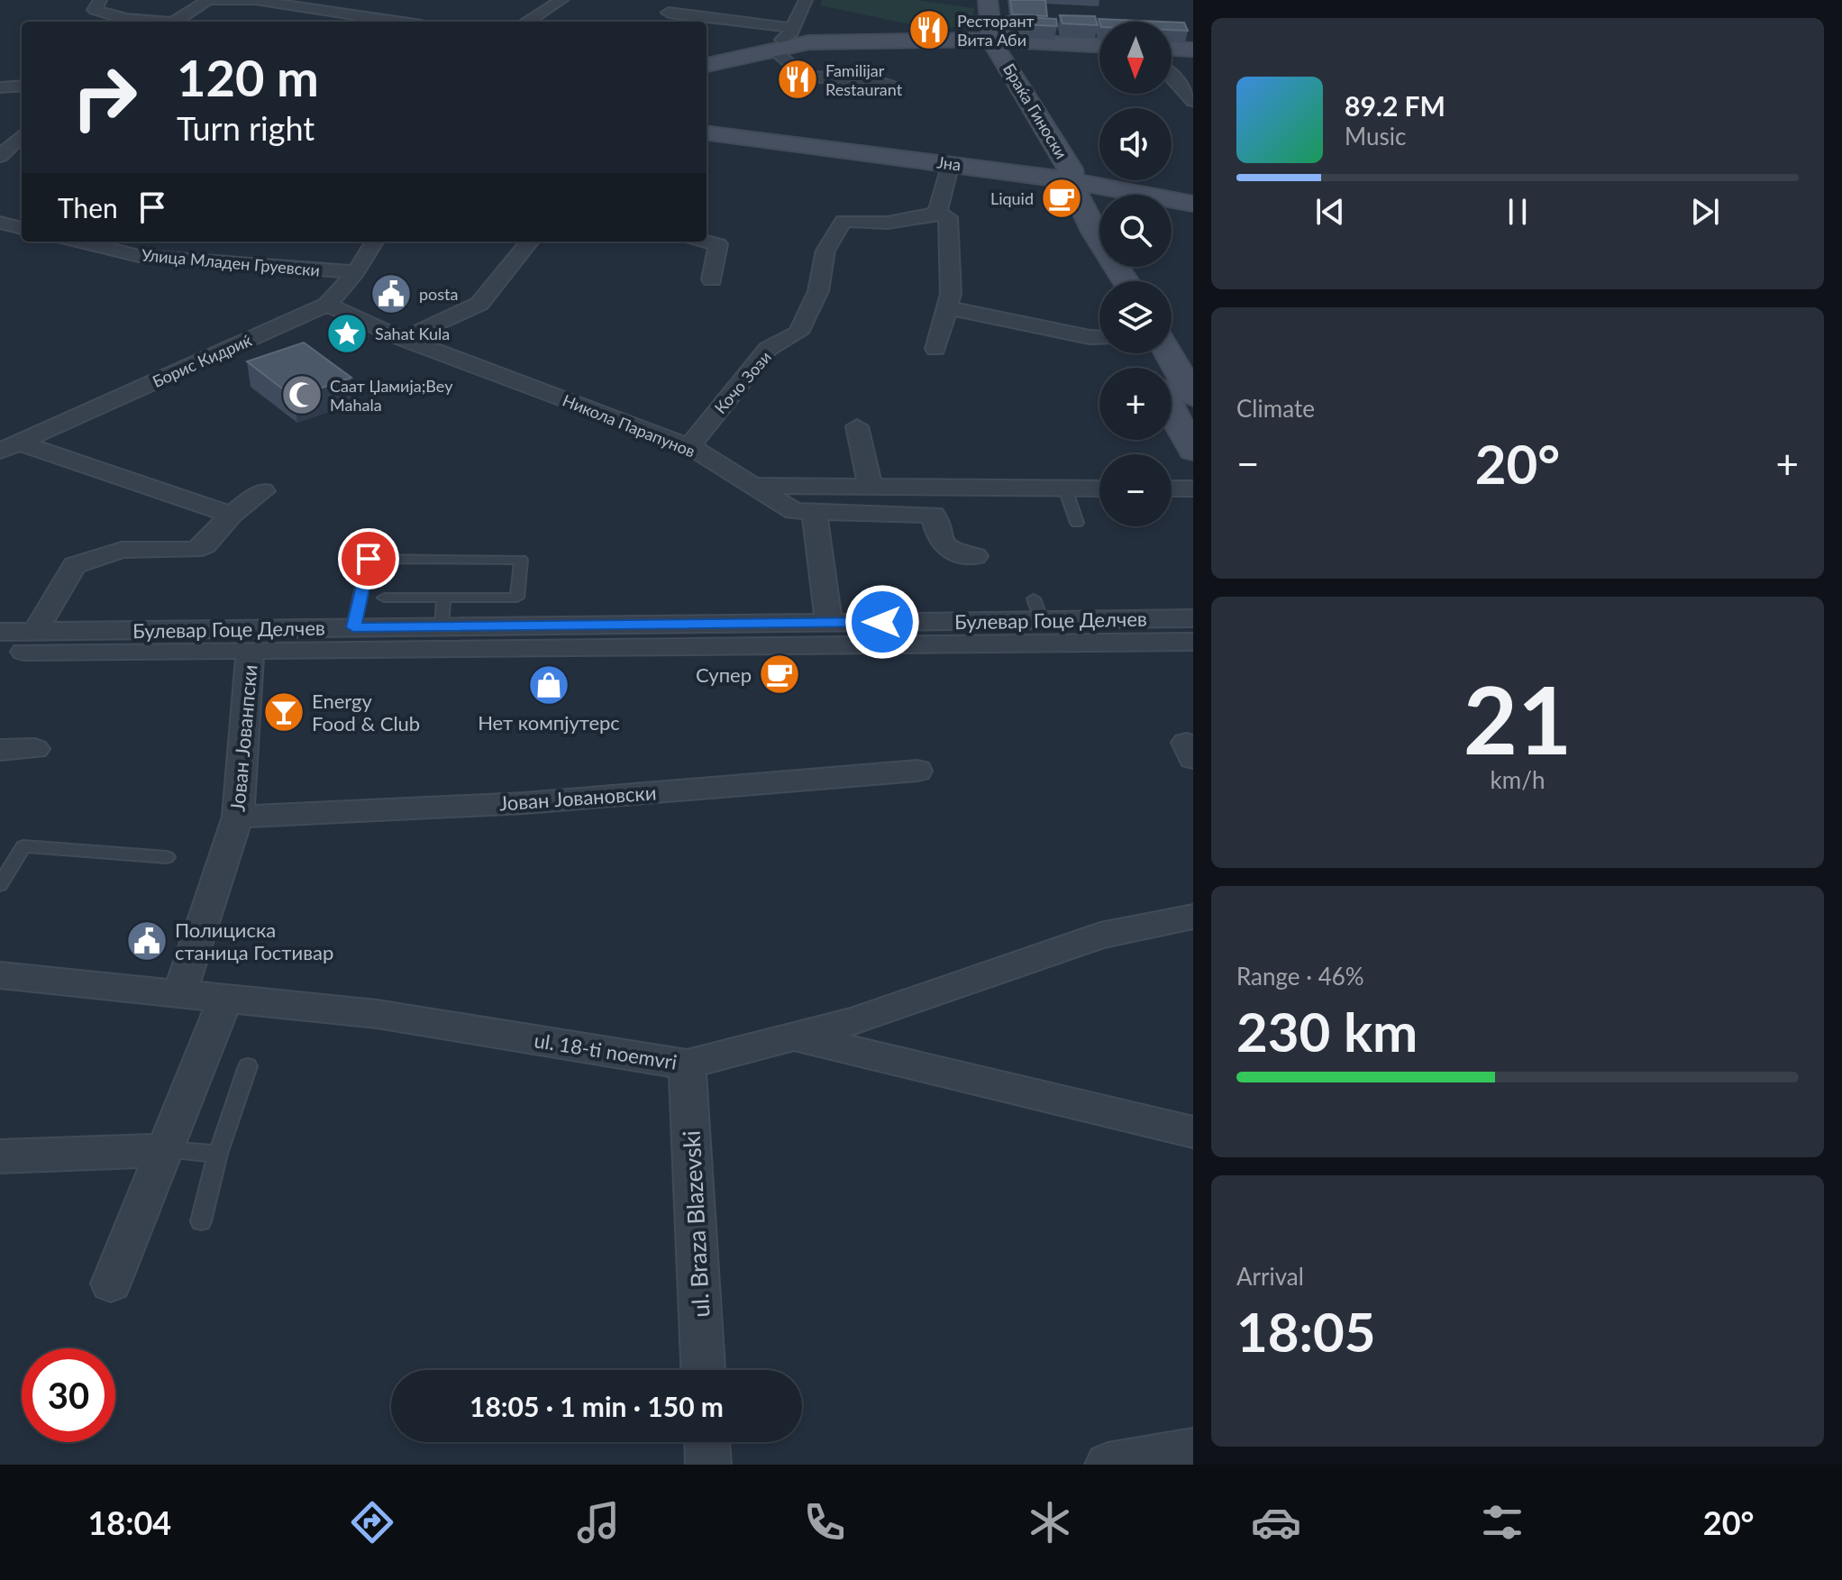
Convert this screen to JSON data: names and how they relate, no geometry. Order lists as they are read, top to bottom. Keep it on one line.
{"streets":{"street":["Браќа Гиноски","Јна","Улица Младен Груевски","Борис Кидриќ","Кочо Зози","Никола Парапунов","Булевар Гоце Делчев","Јован Јованпски","Јован Јовановски","ul. 18-ti noemvri","ul. Braza Blazevski"]},"crossings":[["Браќа Гиноски","Јна"],["Улица Младен Груевски","Борис Кидриќ"],["Борис Кидриќ","Никола Парапунов"],["Кочо Зози","Никола Парапунов"],["Булевар Гоце Делчев","Јован Јованпски"],["Јован Јованпски","Јован Јовановски"],["Јован Јованпски","ul. 18-ti noemvri"],["ul. 18-ti noemvri","ul. Braza Blazevski"]],"places":{"restaurant":["Ресторант Вита Аби","Familijar Restaurant"],"cafe":["Liquid","Супер"],"public building":["posta","Полициска станица Гостивар"],"place":["Sahat Kula"],"mosque":["Саат Џамија;Bey Mahala"],"shop":["Нет компјутерс"],"bar":["Energy Food & Club"]},"north":"bottom","page":{"map_buttons":["+","−"],"turn":["120 m","Turn right"],"song":["89.2 FM","Music"],"then":"Then","tile":["Climate",["21","km/h"],["Range · 46%","230 km"],["Arrival","18:05"]],"heat":["−","20°","+"],"limit":"30","trip":"18:05 · 1 min · 150 m","tabs":["18:04","20°"]}}
